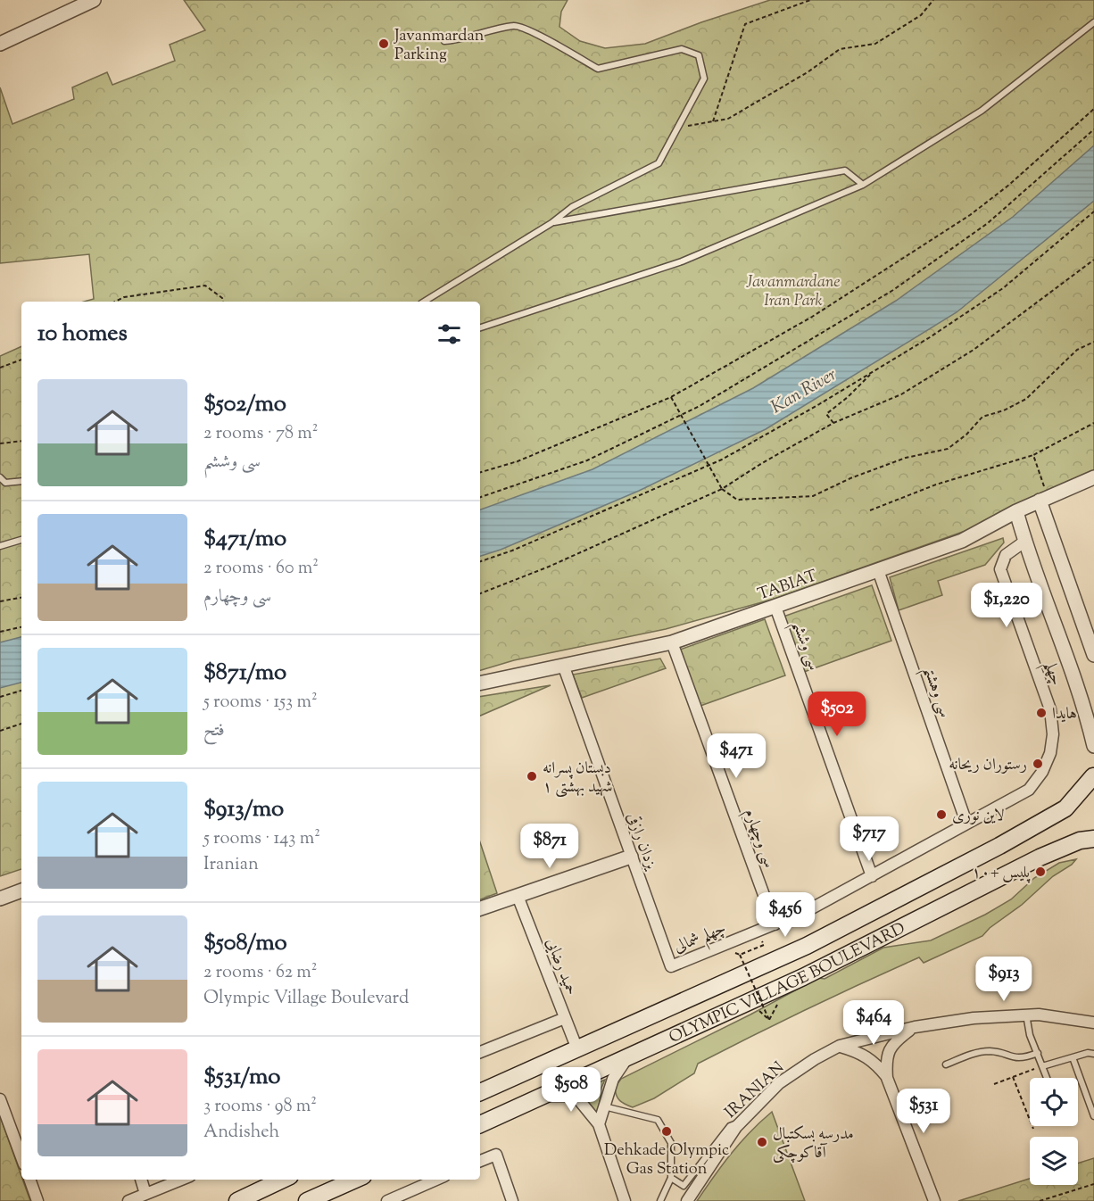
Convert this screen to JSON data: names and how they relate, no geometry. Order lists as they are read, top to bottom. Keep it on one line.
{"streets":{"main road":["OLYMPIC VILLAGE BOULEVARD"],"street":["TABIAT","سی وششم","چهلم","سی وهشتم","سی وچهارم","یزدان رازقی","چهلم شمالی","حمید رضایی","IRANIAN"]},"crossings":[["TABIAT","سی وششم"],["TABIAT","سی وهشتم"],["TABIAT","سی وچهارم"],["TABIAT","یزدان رازقی"],["سی وششم","چهلم شمالی"],["چهلم","چهلم شمالی"],["سی وهشتم","چهلم شمالی"],["سی وچهارم","چهلم شمالی"],["یزدان رازقی","چهلم شمالی"],["حمید رضایی","OLYMPIC VILLAGE BOULEVARD"]],"water":["Kan River"],"parks":["Javanmardane Iran Park"],"places":["Javanmardan Parking","هایدا","رستوران ریحانه","دبستان پسرانه شهید بهشتی ۱","لاین نوری","پلیس +۱۰","Dehkade Olympic Gas Station","مدرسه بسکتبال آقاکوچکی"],"page":{"heading":"10 homes","list":[{"name":"$502/mo","note":"2 rooms · 78 m² · سی وششم"},{"name":"$471/mo","note":"2 rooms · 60 m² · سی وچهارم"},{"name":"$871/mo","note":"5 rooms · 153 m² · فتح"},{"name":"$913/mo","note":"5 rooms · 143 m² · Iranian"},{"name":"$508/mo","note":"2 rooms · 62 m² · Olympic Village Boulevard"},{"name":"$531/mo","note":"3 rooms · 98 m² · Andisheh"}],"price":["$1,220","$502","$471","$717","$871","$456","$913","$464","$508","$531"]}}
